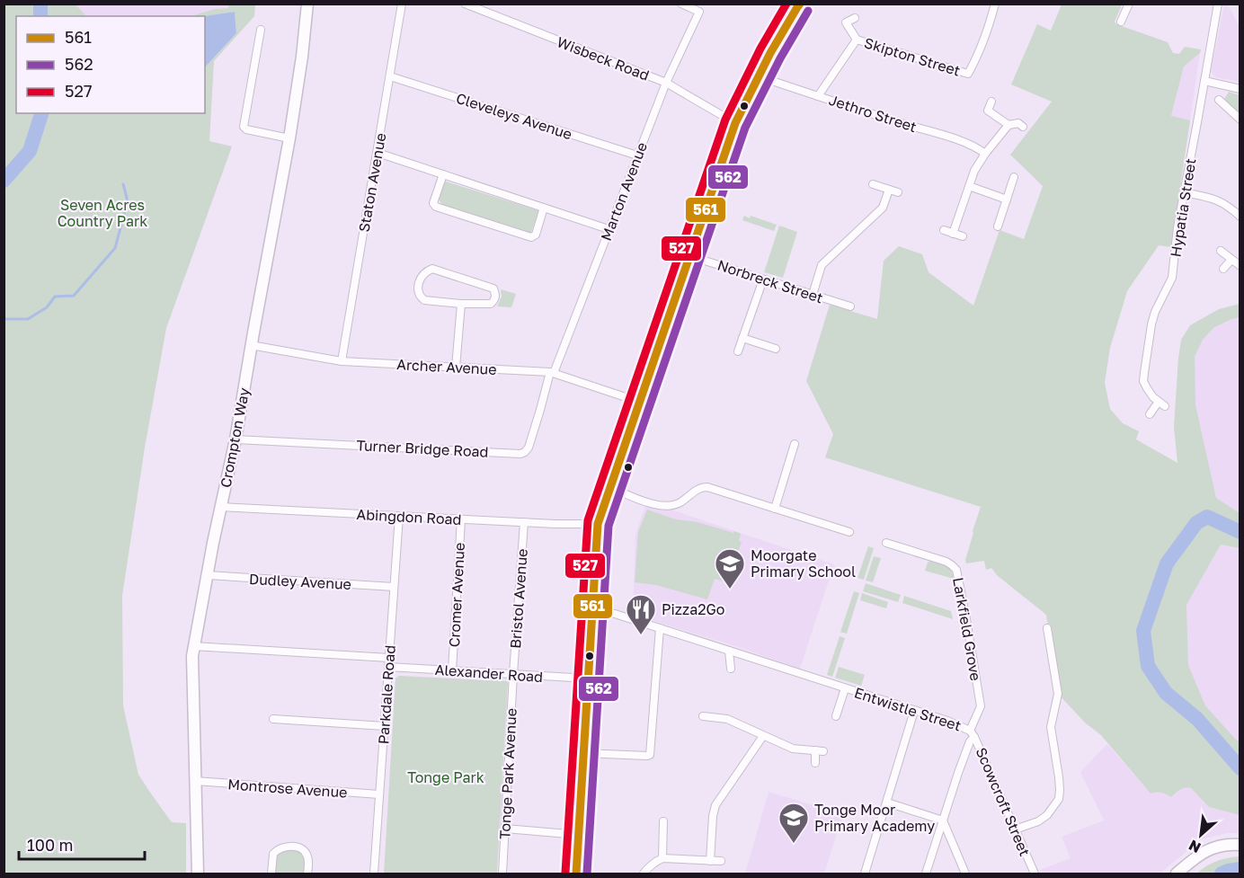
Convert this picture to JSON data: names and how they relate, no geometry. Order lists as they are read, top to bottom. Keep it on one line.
{"streets":{"main road":["Crompton Way"],"street":["Skipton Street","Wisbeck Road","Jethro Street","Cleveleys Avenue","Staton Avenue","Marton Avenue","Hypatia Street","Norbreck Street","Archer Avenue","Turner Bridge Road","Abingdon Road","Dudley Avenue","Cromer Avenue","Bristol Avenue","Larkfield Grove","Alexander Road","Parkdale Road","Entwistle Street","Tonge Park Avenue","Montrose Avenue","Scowcroft Street"]},"crossings":[["Wisbeck Road","Marton Avenue"],["Cleveleys Avenue","Staton Avenue"],["Cleveleys Avenue","Marton Avenue"],["Staton Avenue","Archer Avenue"],["Marton Avenue","Archer Avenue"],["Marton Avenue","Turner Bridge Road"],["Archer Avenue","Crompton Way"],["Archer Avenue","Turner Bridge Road"],["Crompton Way","Turner Bridge Road"],["Crompton Way","Abingdon Road"],["Crompton Way","Dudley Avenue"],["Crompton Way","Montrose Avenue"],["Abingdon Road","Cromer Avenue"],["Abingdon Road","Bristol Avenue"],["Abingdon Road","Parkdale Road"],["Dudley Avenue","Parkdale Road"],["Cromer Avenue","Alexander Road"],["Bristol Avenue","Alexander Road"],["Bristol Avenue","Tonge Park Avenue"],["Larkfield Grove","Entwistle Street"],["Larkfield Grove","Scowcroft Street"],["Alexander Road","Parkdale Road"],["Alexander Road","Tonge Park Avenue"],["Parkdale Road","Montrose Avenue"],["Entwistle Street","Scowcroft Street"]],"parks":["Seven Acres Country Park","Tonge Park"],"places":{"school or university":["Moorgate Primary School","Tonge Moor Primary Academy"],"restaurant":["Pizza2Go"]},"lines":["transit line 561","transit line 527","transit line 562"],"legend":["561","562","527"],"scale_bar":"100 m","north":"bottom left"}
